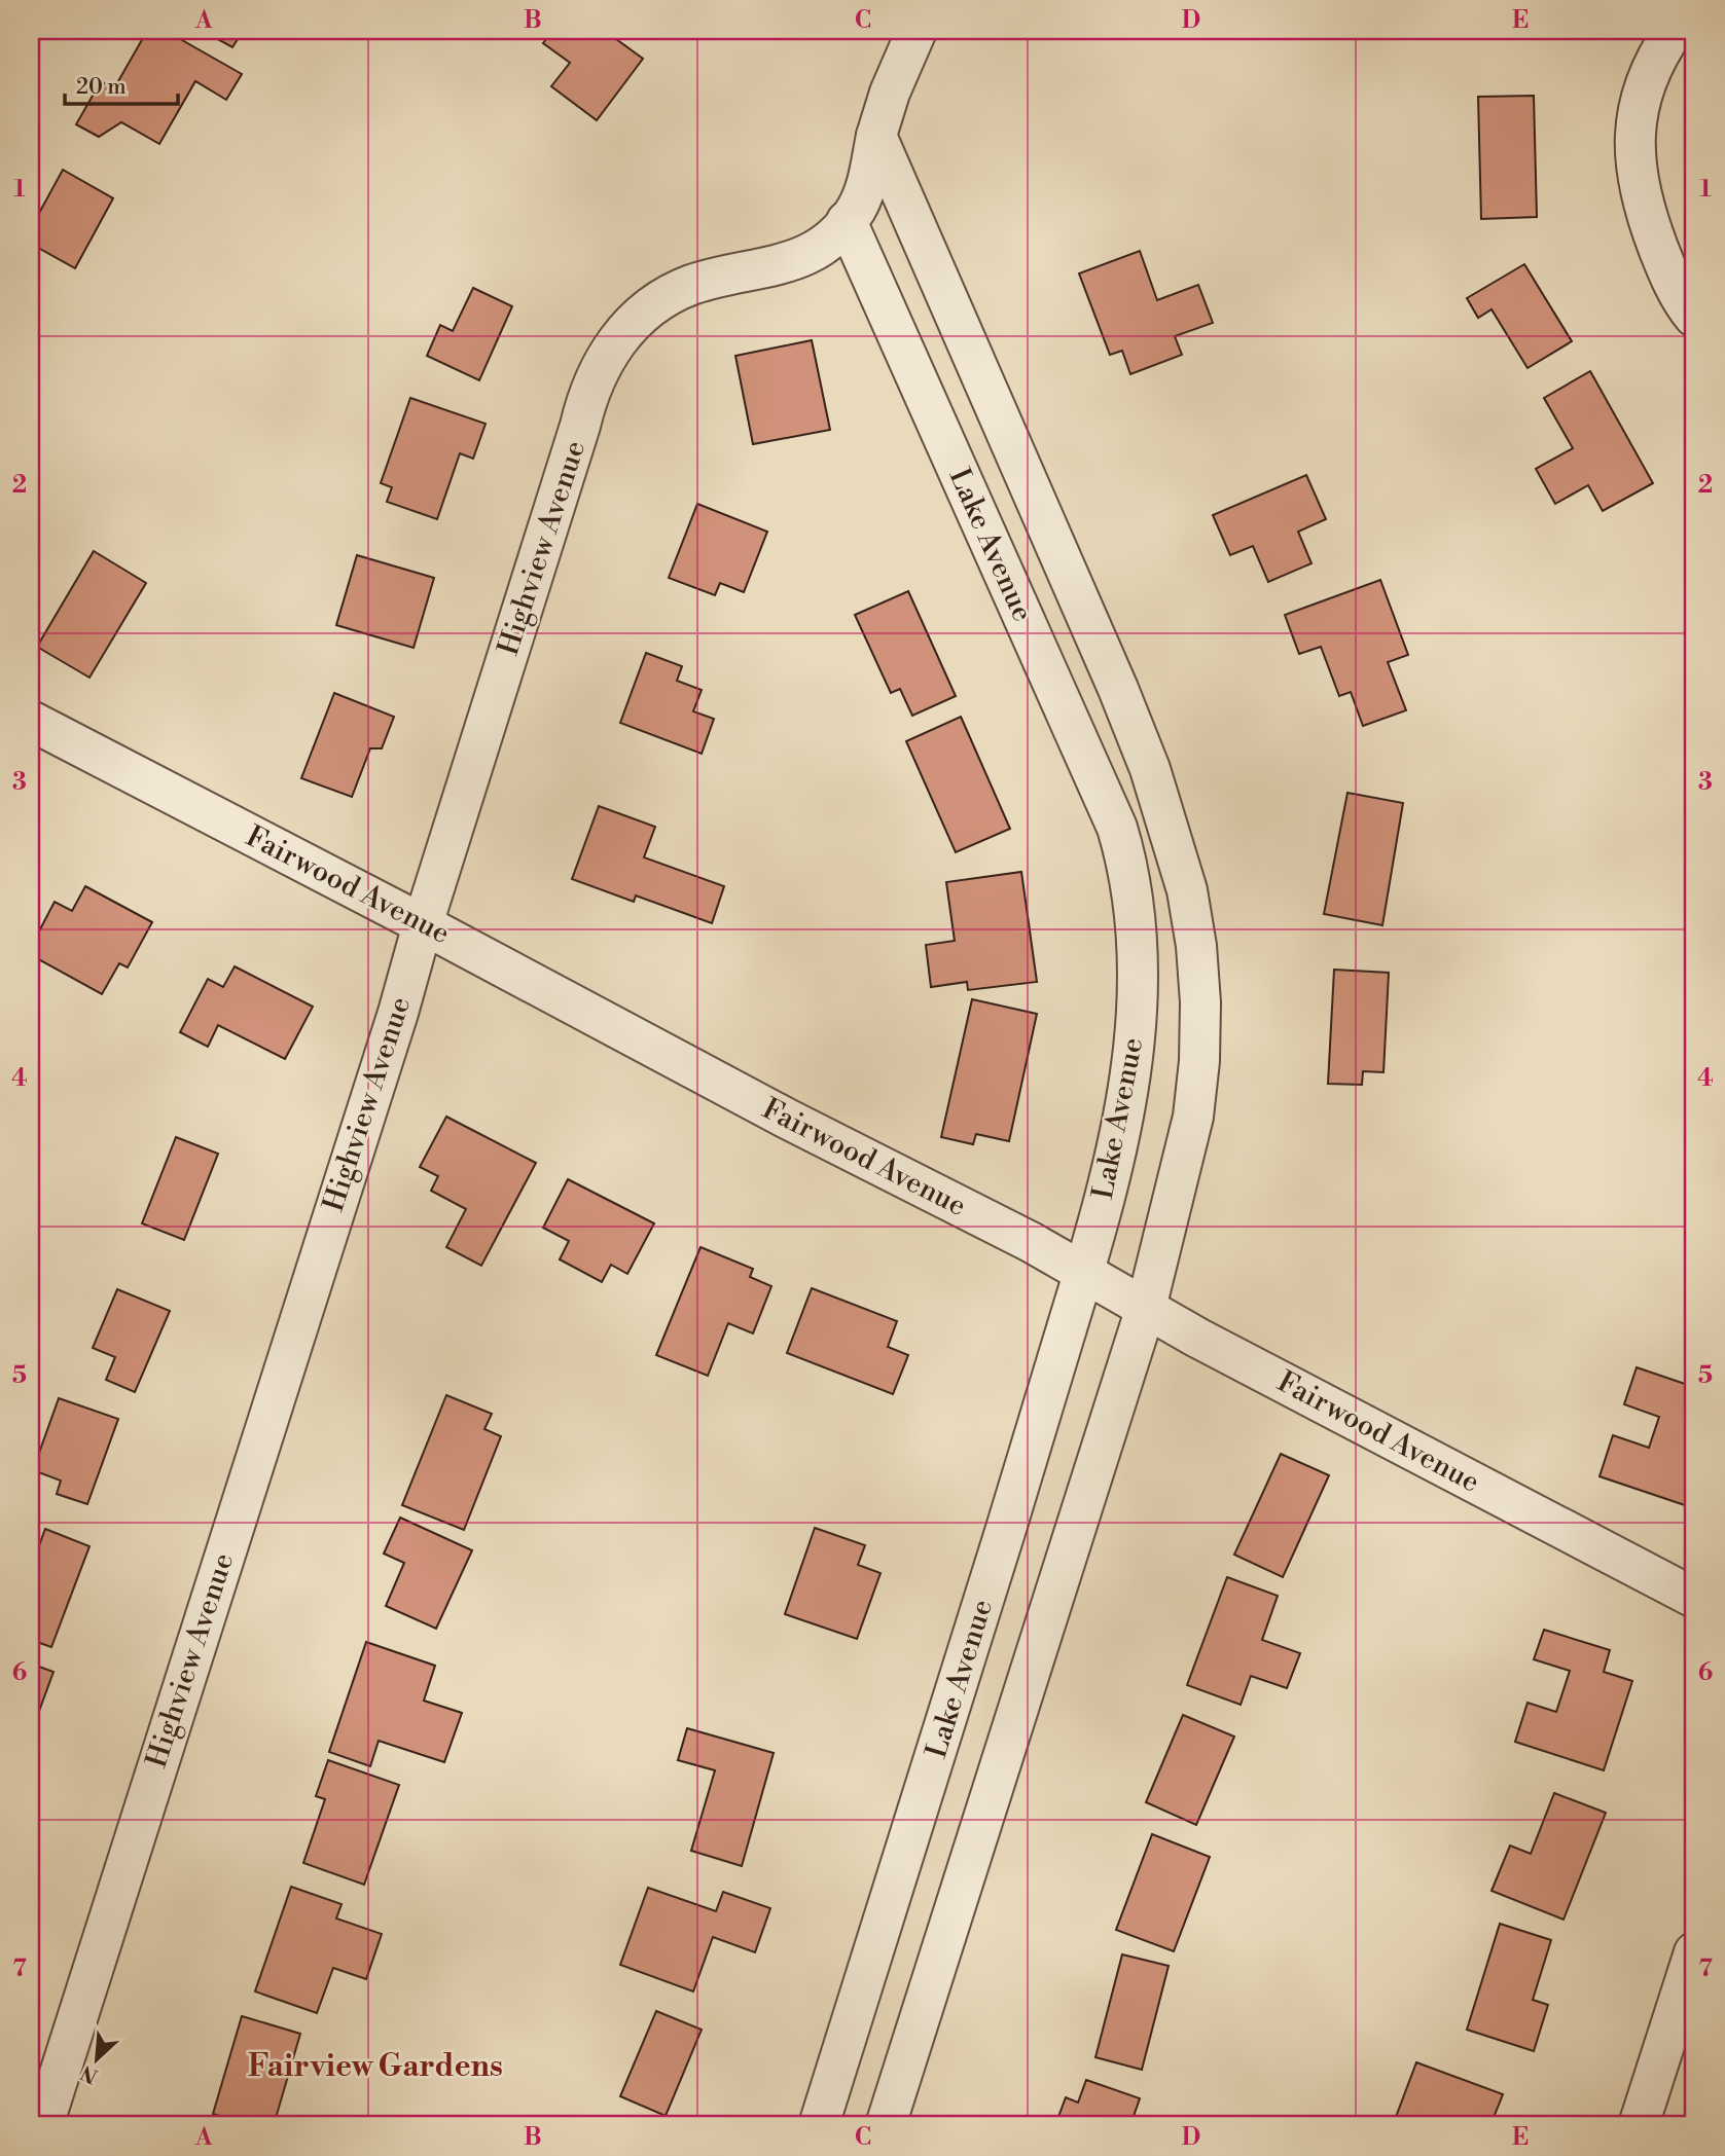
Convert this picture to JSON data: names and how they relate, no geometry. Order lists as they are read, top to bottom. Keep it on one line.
{"streets":{"street":["Lake Avenue","Highview Avenue","Fairwood Avenue"]},"crossings":[["Lake Avenue","Highview Avenue"],["Lake Avenue","Fairwood Avenue"],["Highview Avenue","Fairwood Avenue"]],"districts":["Fairview Gardens"],"scale_bar":"20 m","north":"bottom left","grid":{"columns":["A","B","C","D","E"],"rows":["1","2","3","4","5","6","7"]}}
